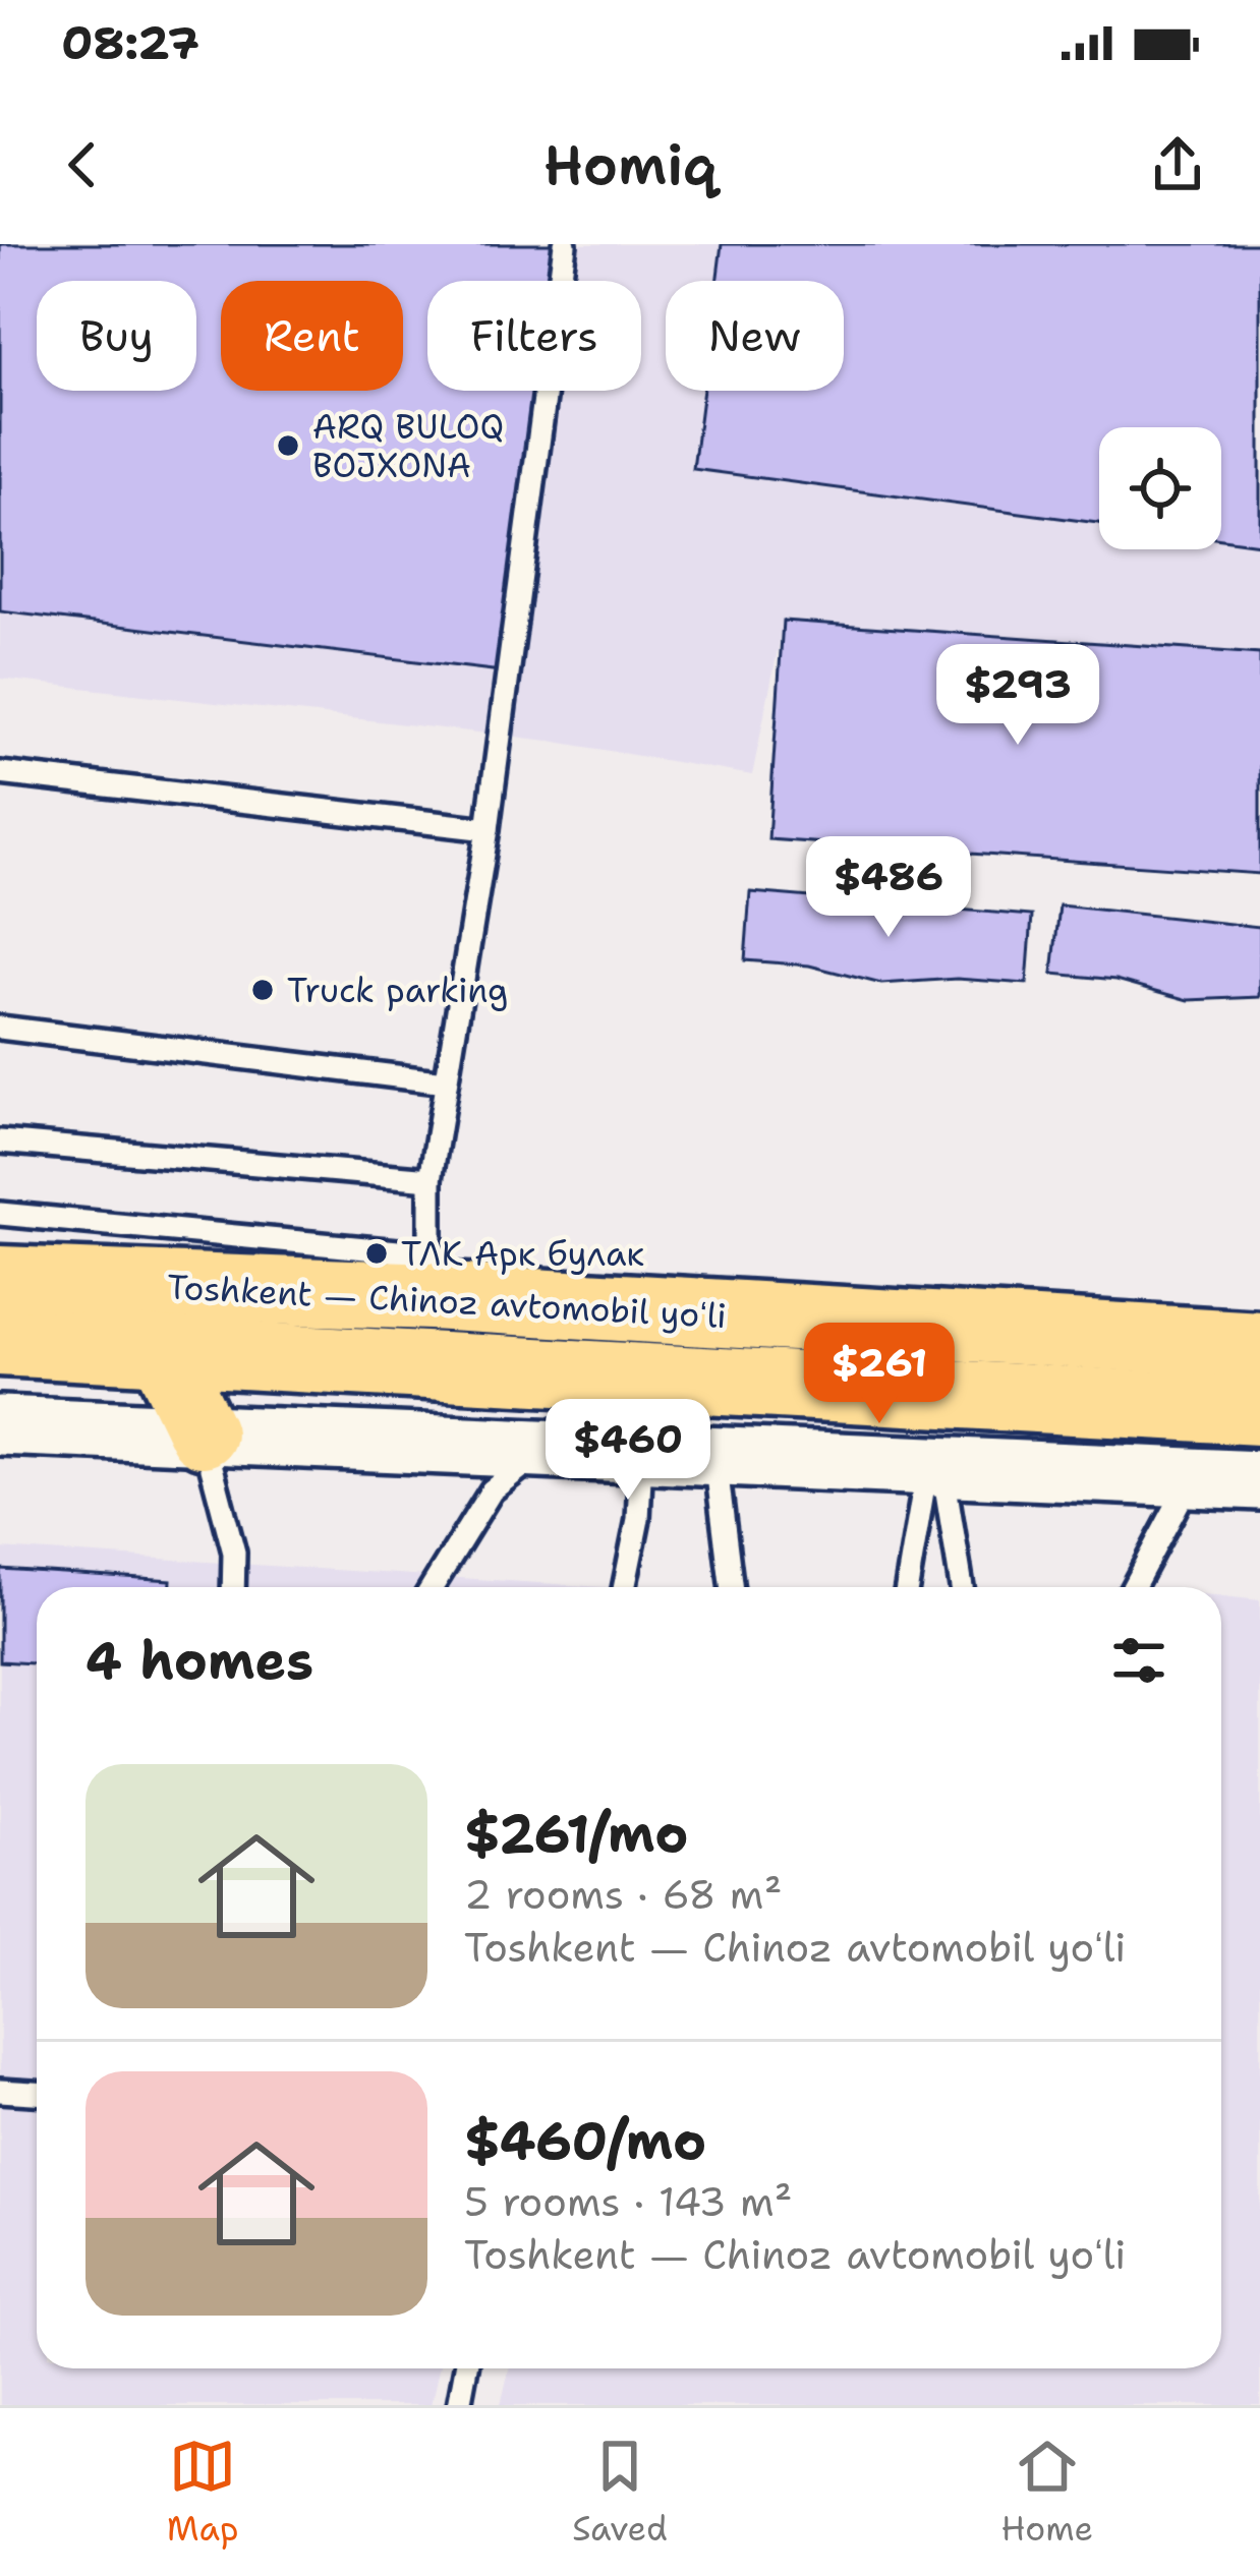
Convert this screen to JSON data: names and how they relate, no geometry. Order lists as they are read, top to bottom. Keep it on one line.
{"streets":{"highway":["Toshkent — Chinoz avtomobil yoʻli"]},"places":["ARQ BULOQ BOJXONA","Truck parking","ТЛК Арк булак"],"page":{"status":"08:27","header":"Homiq","chip":["Buy","Rent","Filters","New"],"price":["$293","$486","$261","$460"],"heading":"4 homes","list":[{"name":"$261/mo","note":"2 rooms · 68 m² · Toshkent — Chinoz avtomobil yoʻli"},{"name":"$460/mo","note":"5 rooms · 143 m² · Toshkent — Chinoz avtomobil yoʻli"}],"tabs":["Map","Saved","Home"]}}
